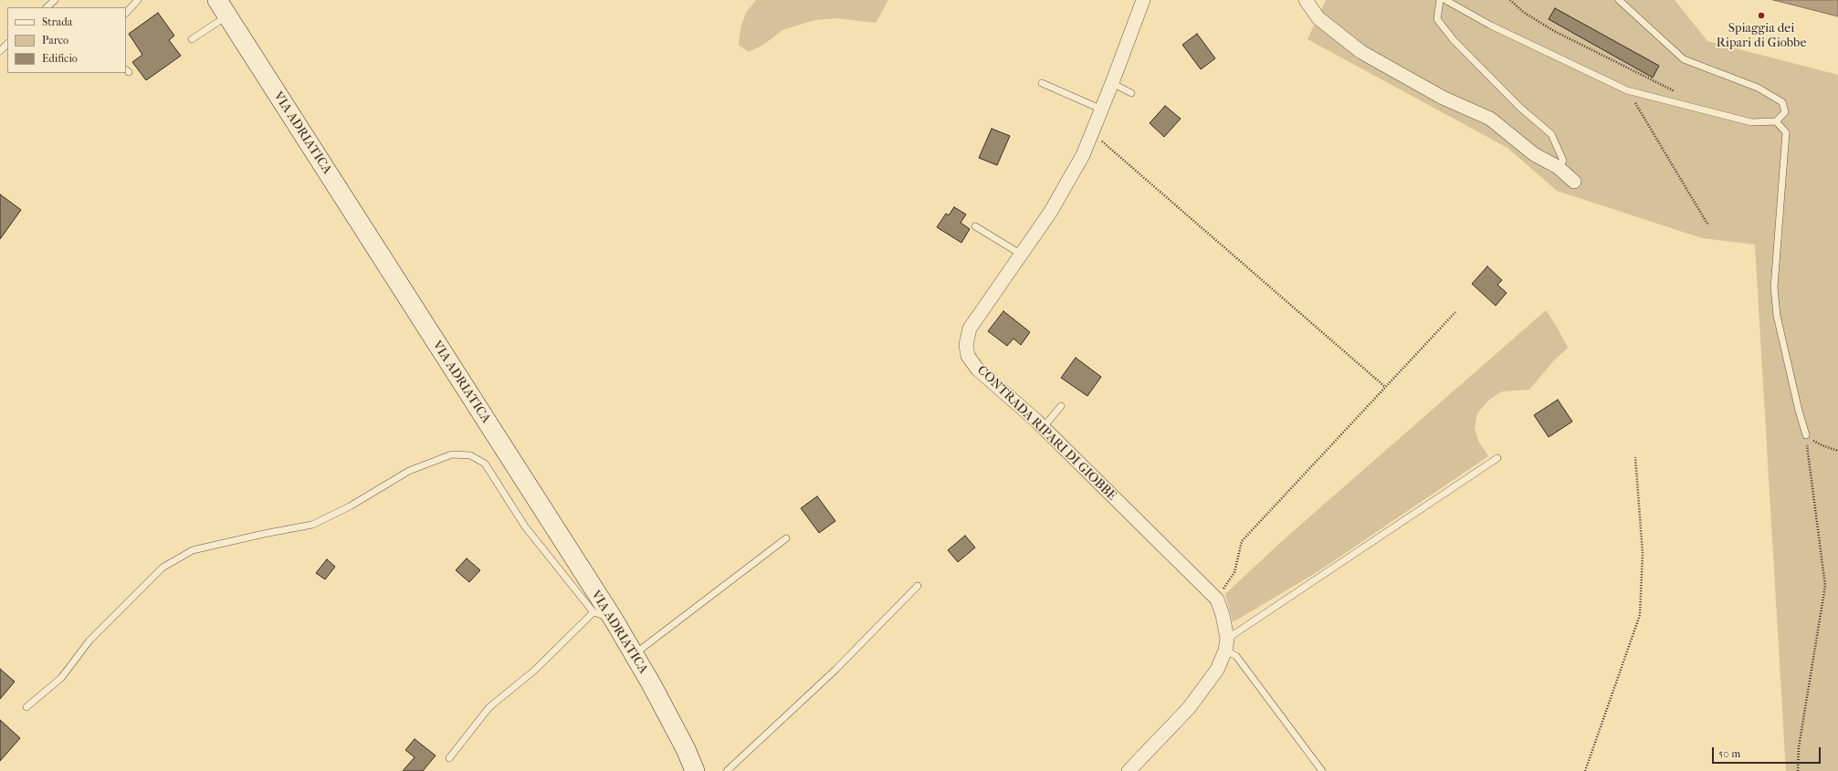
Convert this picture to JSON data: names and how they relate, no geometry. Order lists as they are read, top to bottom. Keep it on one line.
{"streets":{"main road":["VIA ADRIATICA"],"street":["CONTRADA RIPARI DI GIOBBE"]},"places":["Spiaggia dei Ripari di Giobbe"],"legend":["Strada","Parco","Edificio"],"scale_bar":"50 m"}
